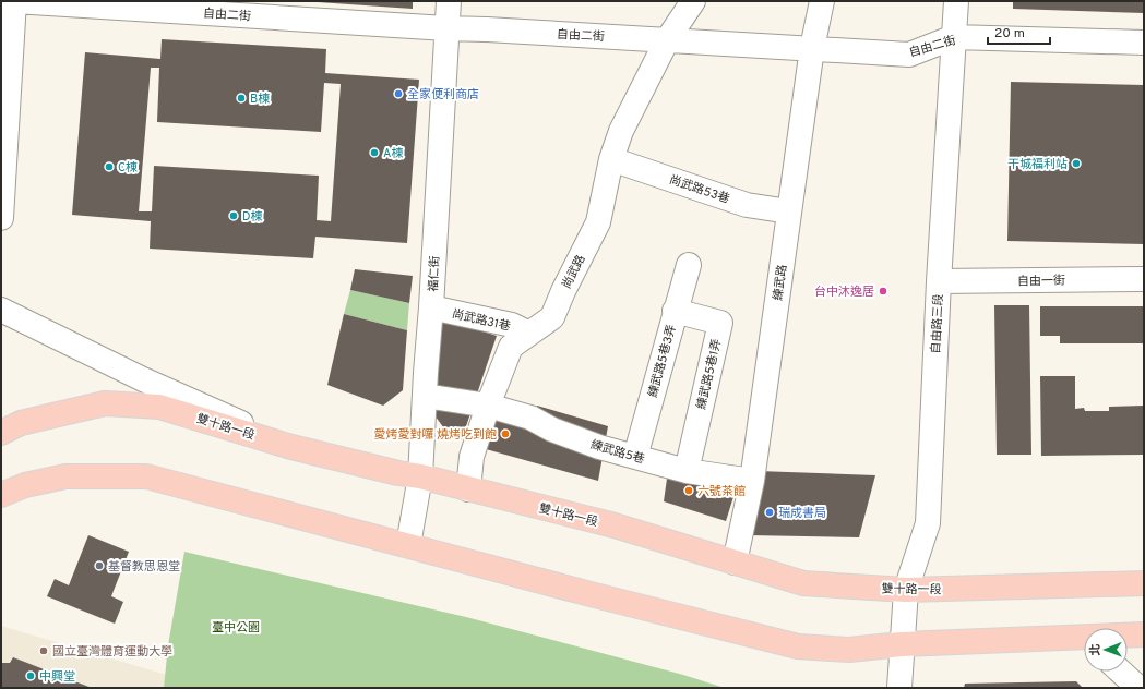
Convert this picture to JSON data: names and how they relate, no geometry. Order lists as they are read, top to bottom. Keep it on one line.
{"streets":{"main road":["雙十路一段"],"street":["自由二街","尚武路53巷","尚武路","福仁街","自由一街","練武路","尚武路31巷","自由路三段","練武路5巷3弄","練武路5巷1弄","練武路5巷"]},"crossings":[["自由二街","尚武路"],["自由二街","福仁街"],["自由二街","練武路"],["自由二街","自由路三段"],["尚武路53巷","尚武路"],["尚武路53巷","練武路"],["尚武路","尚武路31巷"],["尚武路","雙十路一段"],["尚武路","練武路5巷"],["福仁街","尚武路31巷"],["福仁街","雙十路一段"],["福仁街","練武路5巷"],["自由一街","自由路三段"],["練武路","雙十路一段"],["練武路","練武路5巷"],["自由路三段","雙十路一段"],["練武路5巷3弄","練武路5巷1弄"],["練武路5巷3弄","練武路5巷"],["練武路5巷1弄","練武路5巷"]],"parks":["臺中公園"],"places":["全家便利商店","B棟","A棟","干城福利站","C棟","D棟","台中沐逸居","愛烤愛對囉 燒烤吃到飽","六號茶館","瑞成書局","基督教思恩堂","國立臺灣體育運動大學","中興堂"],"scale_bar":"20 m","north":"left"}
